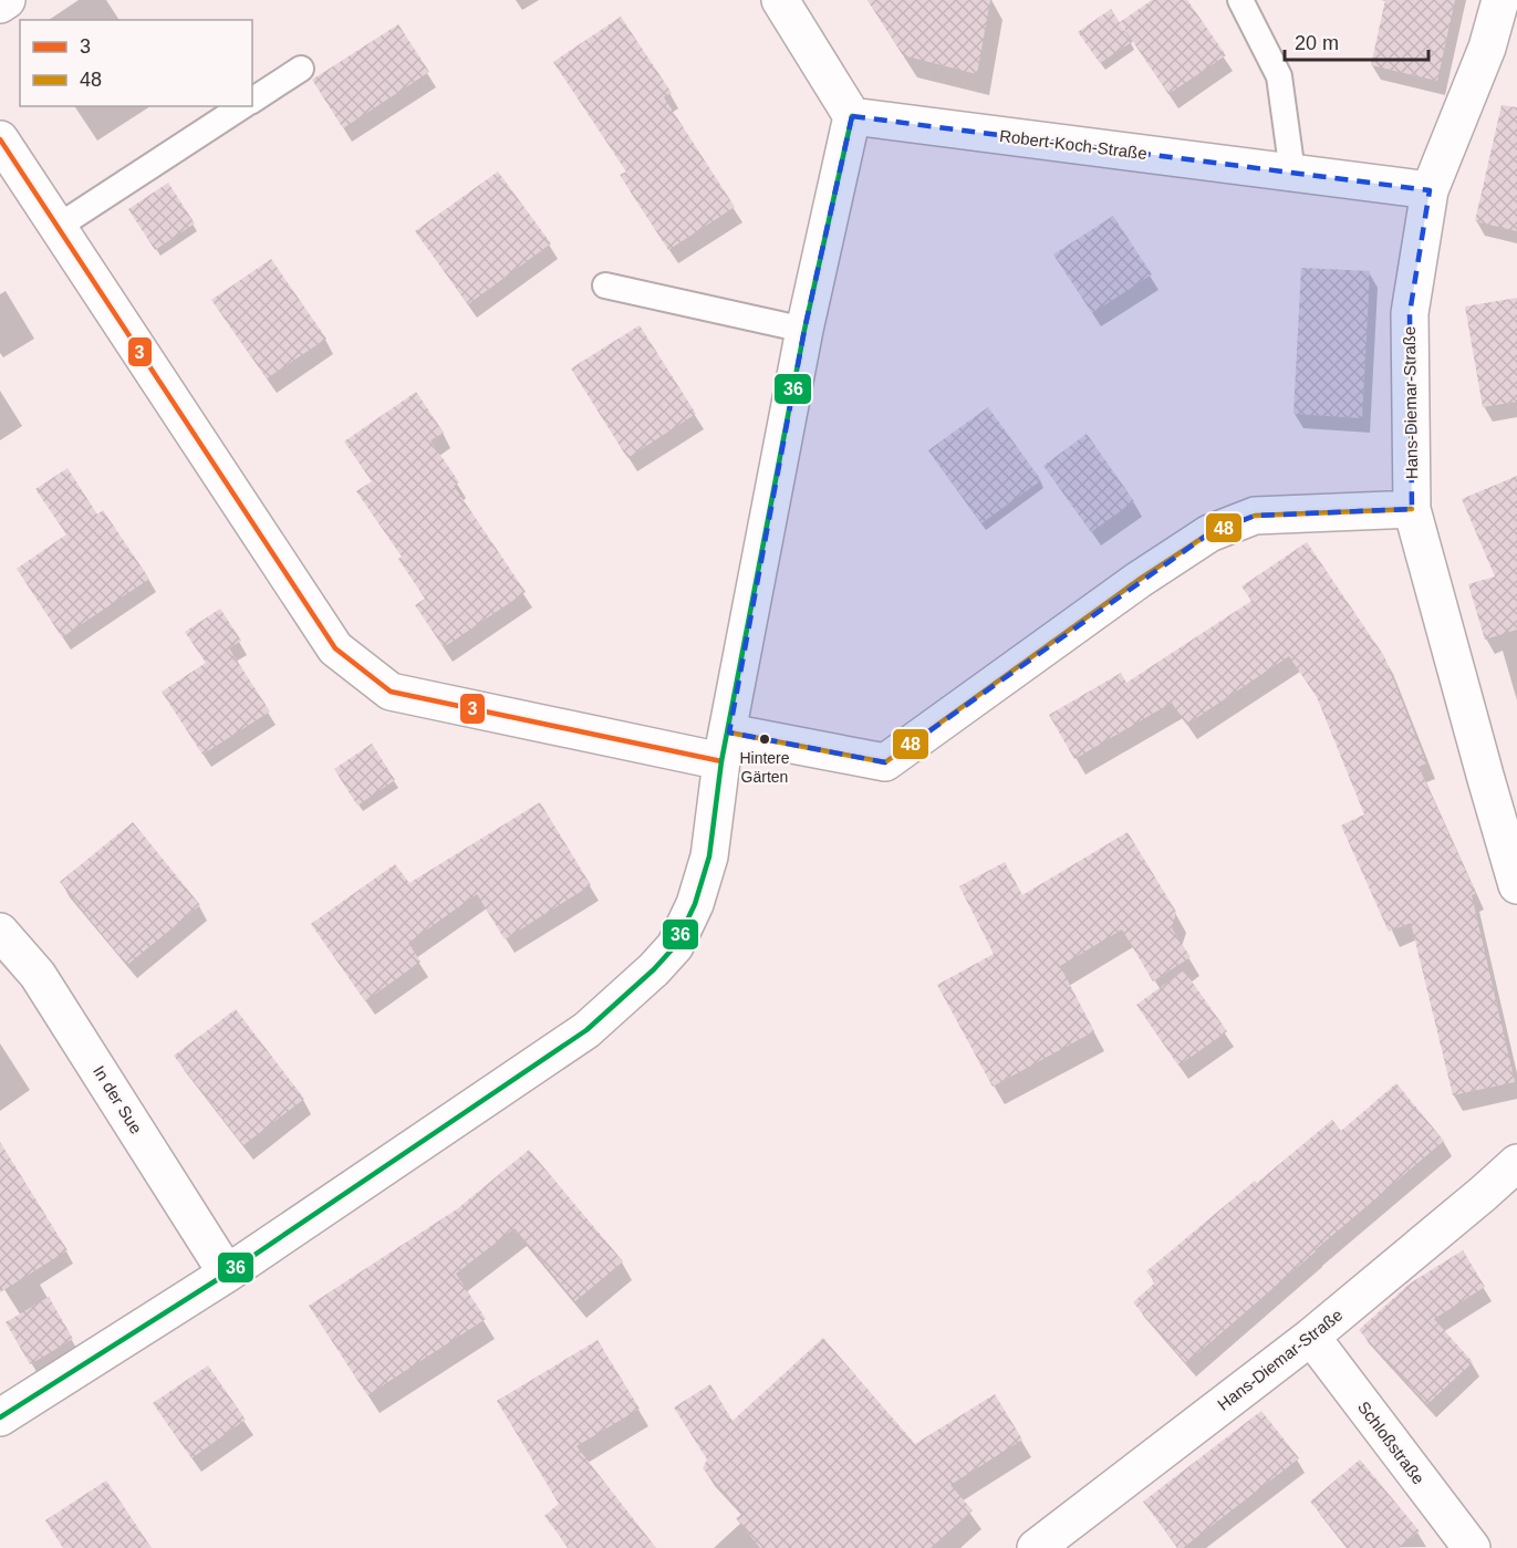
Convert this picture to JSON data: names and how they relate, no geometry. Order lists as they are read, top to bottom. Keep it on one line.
{"streets":{"street":["Robert-Koch-Straße","Hans-Diemar-Straße","In der Sue","Schloßstraße"]},"crossings":[["Robert-Koch-Straße","Hans-Diemar-Straße"],["Hans-Diemar-Straße","Schloßstraße"]],"places":["Hintere Gärten"],"lines":["transit line 36","transit line 3","transit line 48"],"legend":["3","48"],"scale_bar":"20 m"}
